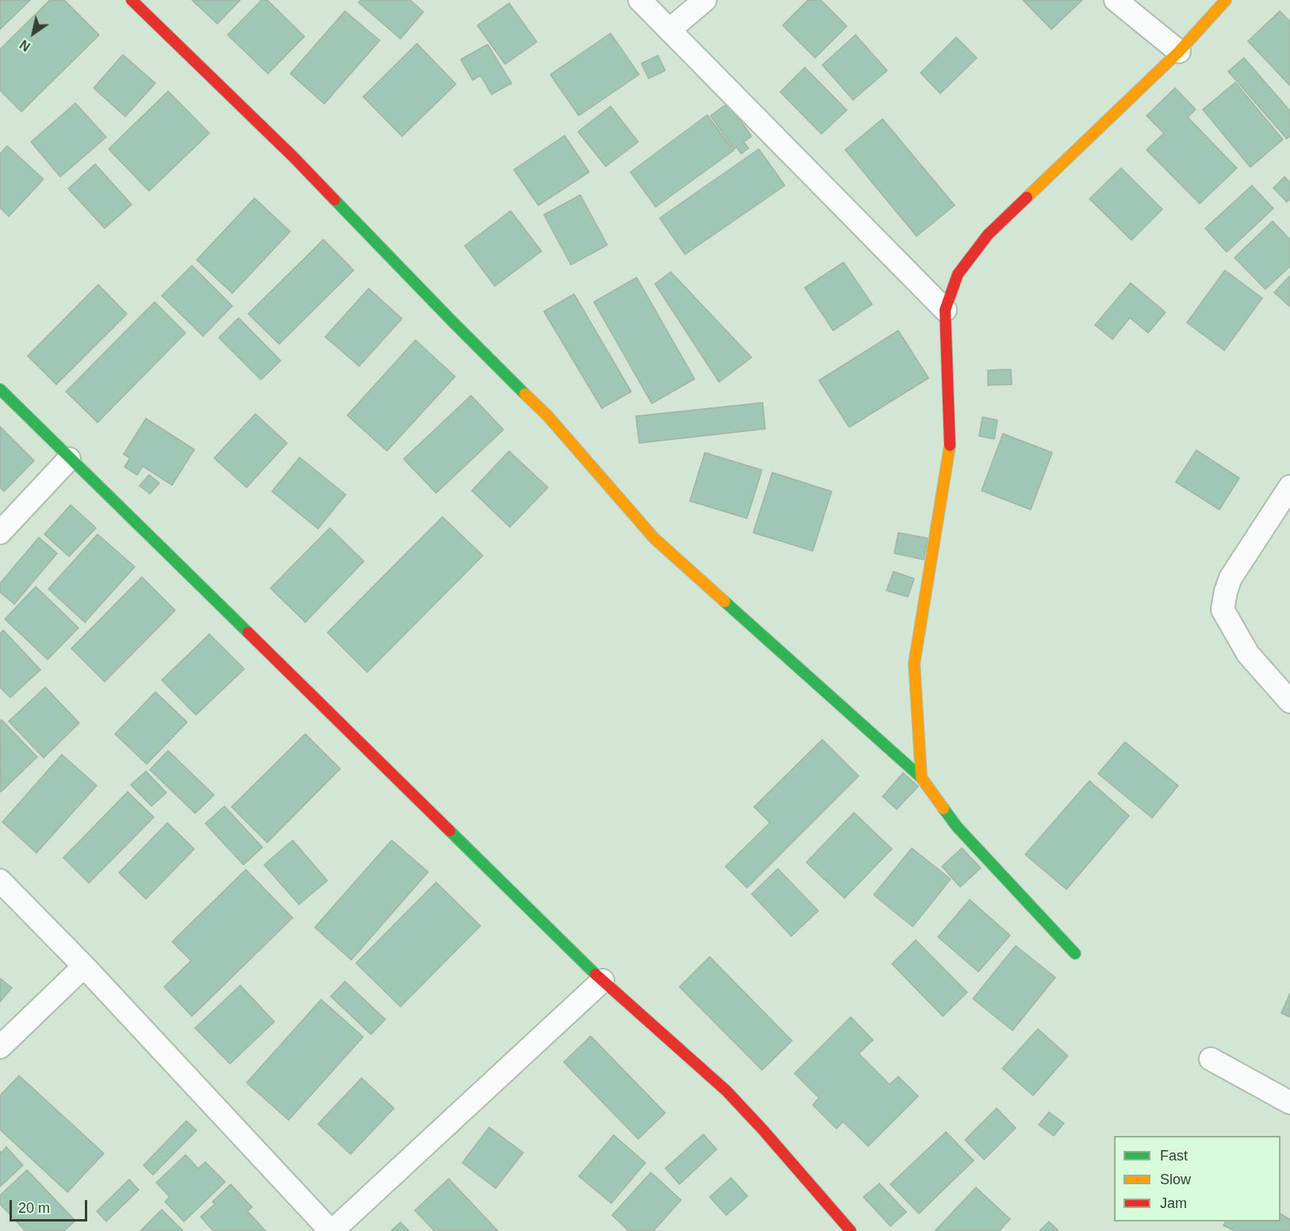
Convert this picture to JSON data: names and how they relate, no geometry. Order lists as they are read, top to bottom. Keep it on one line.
{"legend":["Fast","Slow","Jam"],"scale_bar":"20 m","north":"bottom left"}
